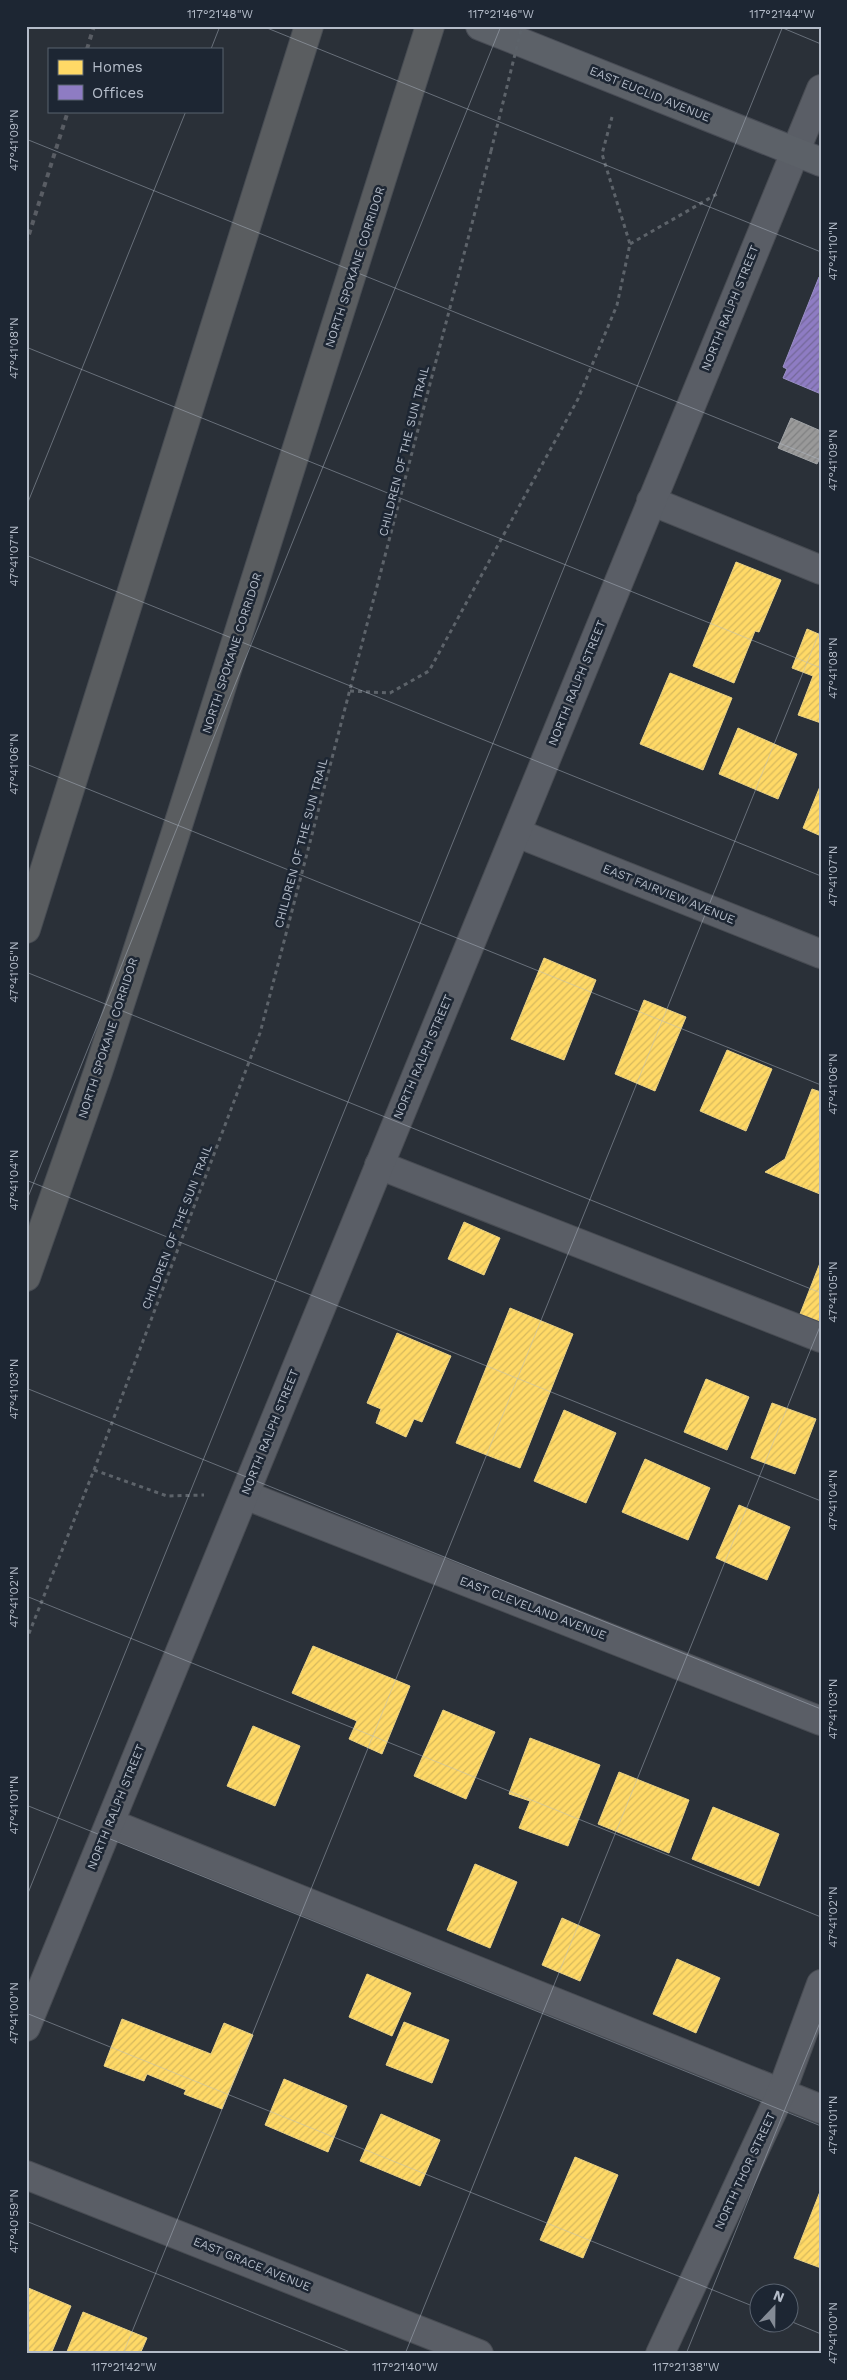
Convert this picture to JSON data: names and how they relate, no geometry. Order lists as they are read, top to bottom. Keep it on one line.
{"streets":{"highway":["NORTH SPOKANE CORRIDOR"],"main road":["EAST EUCLID AVENUE"],"street":["NORTH RALPH STREET","EAST FAIRVIEW AVENUE","EAST CLEVELAND AVENUE","NORTH THOR STREET","EAST GRACE AVENUE"],"path":["CHILDREN OF THE SUN TRAIL"]},"crossings":[["EAST EUCLID AVENUE","NORTH RALPH STREET"],["NORTH RALPH STREET","EAST FAIRVIEW AVENUE"],["NORTH RALPH STREET","EAST CLEVELAND AVENUE"]],"legend":["Homes","Offices"],"north":"top","coordinates":["117°21'48\"W","117°21'46\"W","117°21'44\"W","47°41'09\"N","47°41'10\"N","47°41'08\"N","47°41'07\"N","47°41'06\"N","47°41'05\"N","47°41'04\"N","47°41'03\"N","47°41'02\"N","47°41'01\"N","47°41'00\"N","47°40'59\"N","117°21'42\"W","117°21'40\"W","117°21'38\"W"]}
